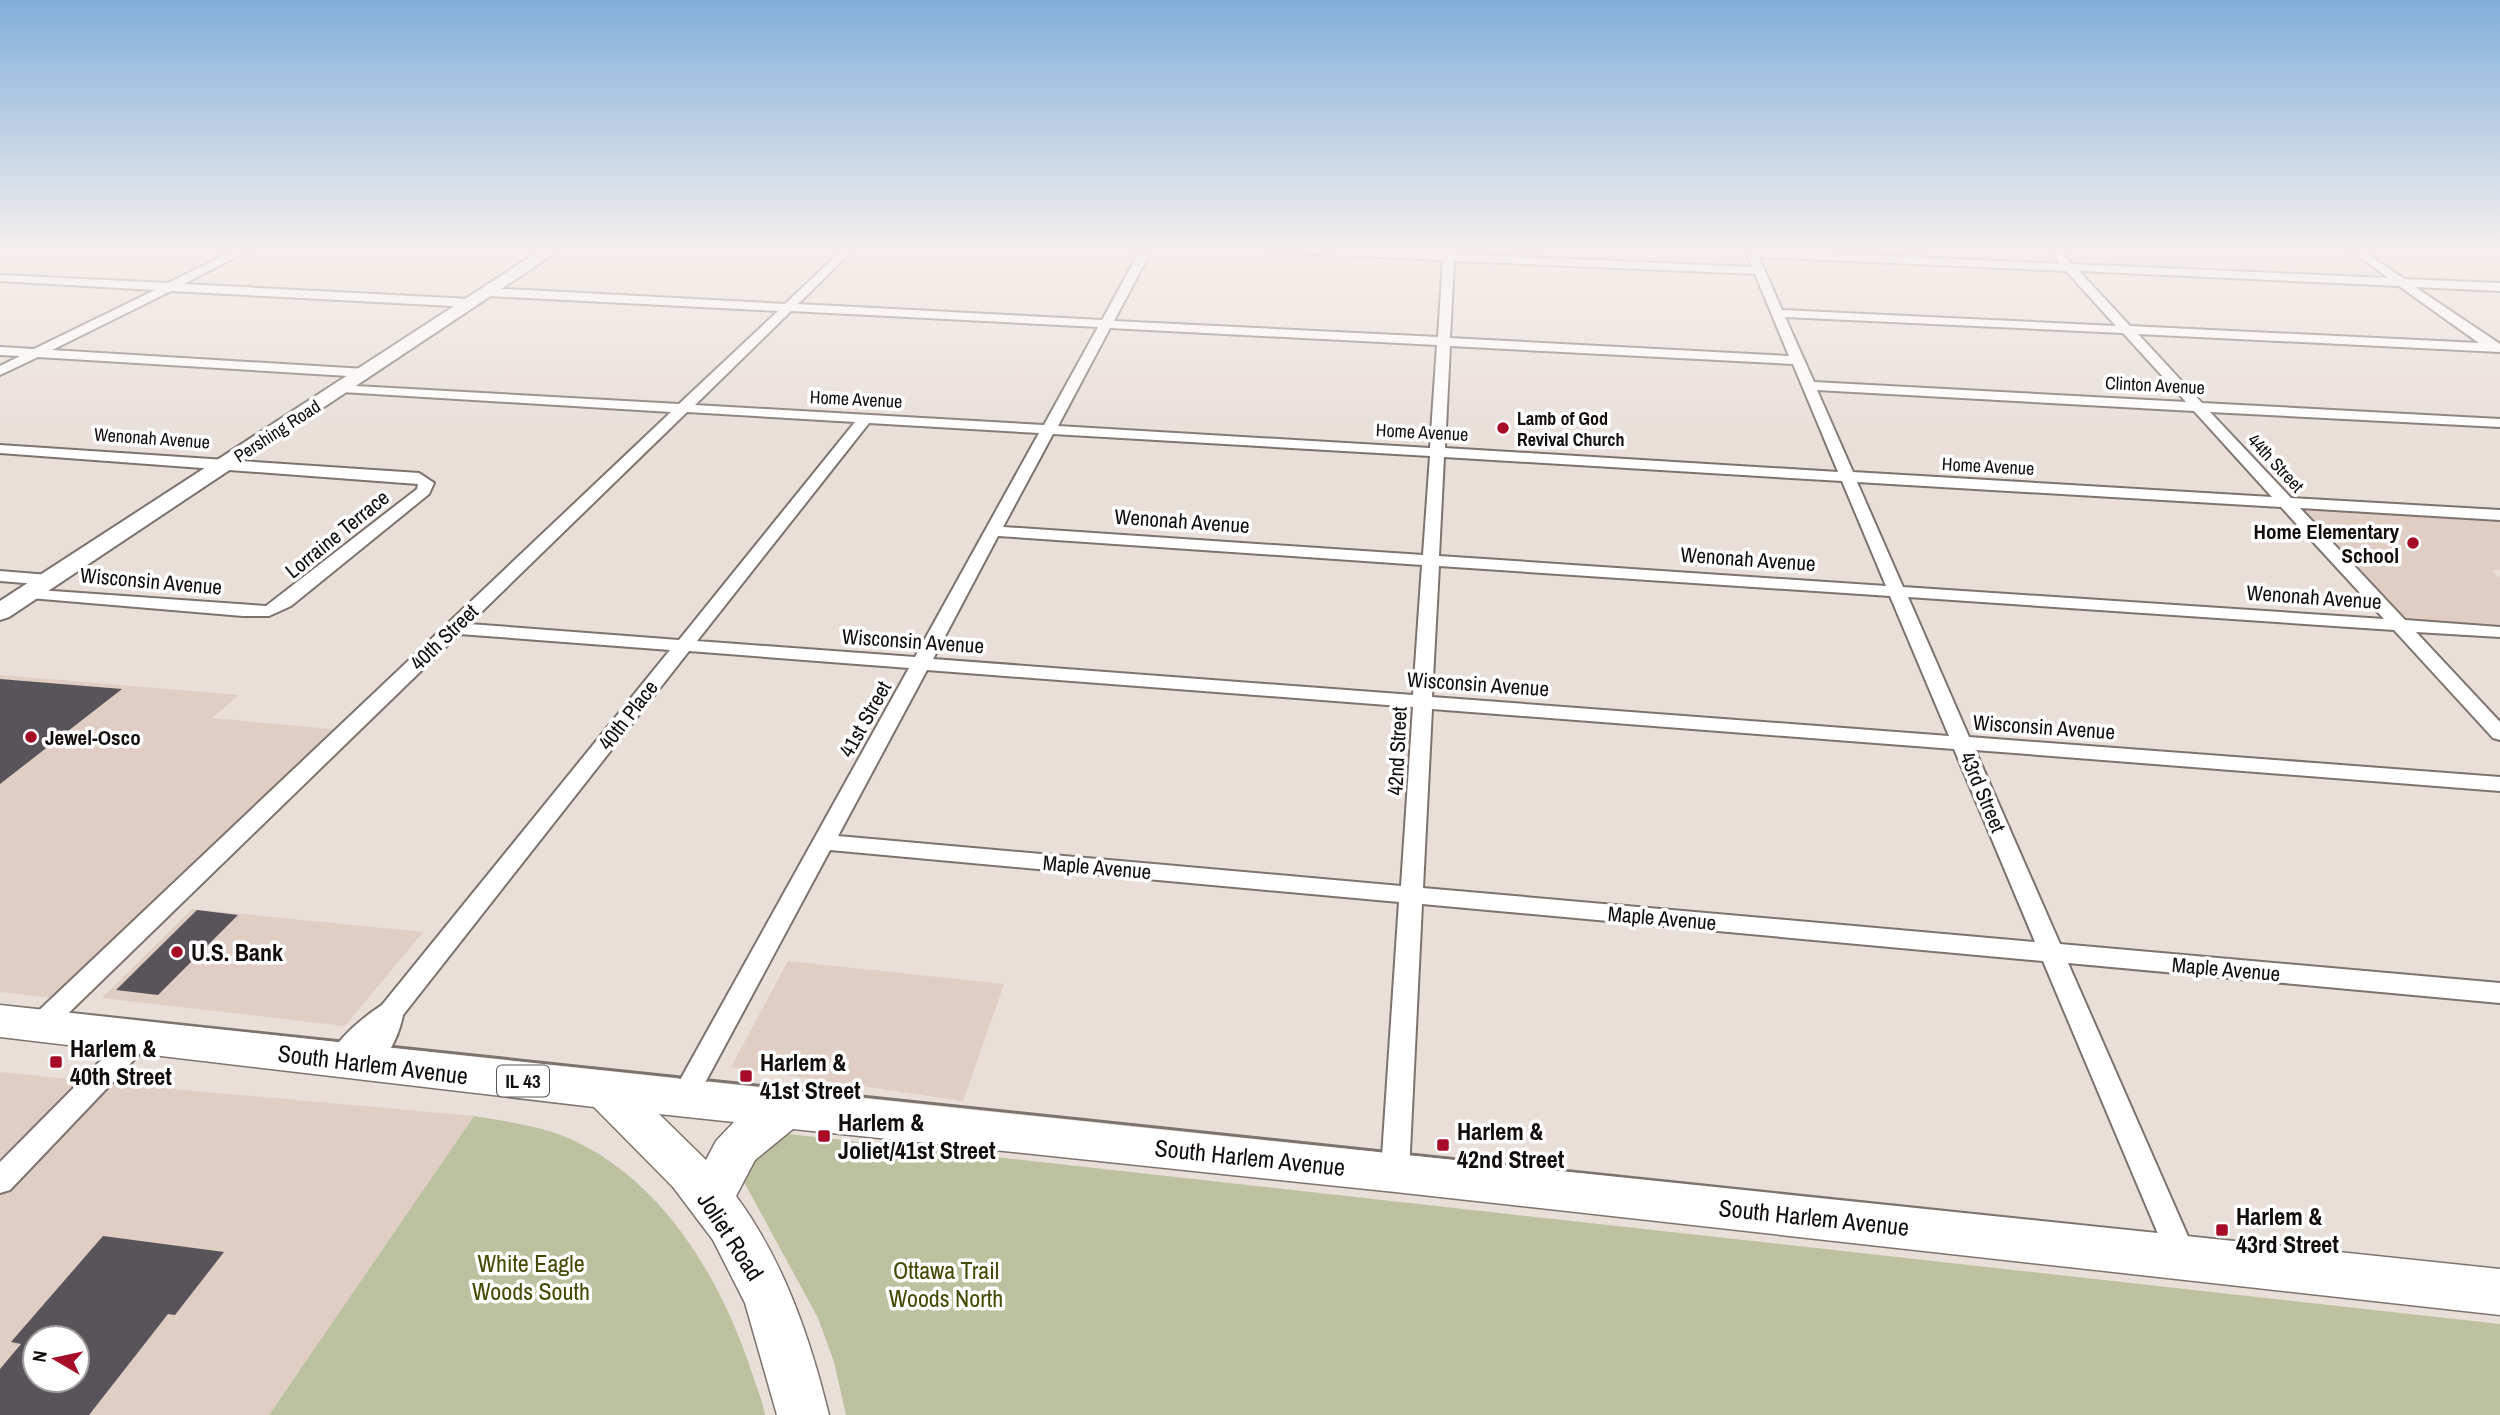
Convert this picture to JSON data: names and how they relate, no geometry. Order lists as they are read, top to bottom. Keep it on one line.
{"streets":{"main road":["Pershing Road","South Harlem Avenue","IL 43","Joliet Road"],"street":["Clinton Avenue","Home Avenue","Wenonah Avenue","44th Street","Lorraine Terrace","Wisconsin Avenue","40th Street","40th Place","41st Street","42nd Street","43rd Street","Maple Avenue"]},"crossings":[["Clinton Avenue","44th Street"],["Clinton Avenue","43rd Street"],["Home Avenue","Pershing Road"],["Home Avenue","44th Street"],["Home Avenue","40th Street"],["Home Avenue","40th Place"],["Home Avenue","41st Street"],["Home Avenue","42nd Street"],["Home Avenue","43rd Street"],["Pershing Road","Wenonah Avenue"],["Pershing Road","Wisconsin Avenue"],["Wenonah Avenue","44th Street"],["Wenonah Avenue","Lorraine Terrace"],["Wenonah Avenue","41st Street"],["Wenonah Avenue","42nd Street"],["Wenonah Avenue","43rd Street"],["Lorraine Terrace","Wisconsin Avenue"],["Wisconsin Avenue","40th Street"],["Wisconsin Avenue","40th Place"],["Wisconsin Avenue","41st Street"],["Wisconsin Avenue","42nd Street"],["Wisconsin Avenue","43rd Street"],["40th Street","South Harlem Avenue"],["40th Place","South Harlem Avenue"],["41st Street","Maple Avenue"],["41st Street","South Harlem Avenue"],["42nd Street","Maple Avenue"],["42nd Street","South Harlem Avenue"],["43rd Street","Maple Avenue"],["43rd Street","South Harlem Avenue"],["South Harlem Avenue","Joliet Road"]],"parks":["White Eagle Woods South","Ottawa Trail Woods North"],"places":{"other":["Lamb of God Revival Church","Home Elementary School","Jewel-Osco","U.S. Bank"],"transit":["Harlem & 40th Street","Harlem & 41st Street","Harlem & Joliet/41st Street","Harlem & 42nd Street","Harlem & 43rd Street"]},"north":"left"}
